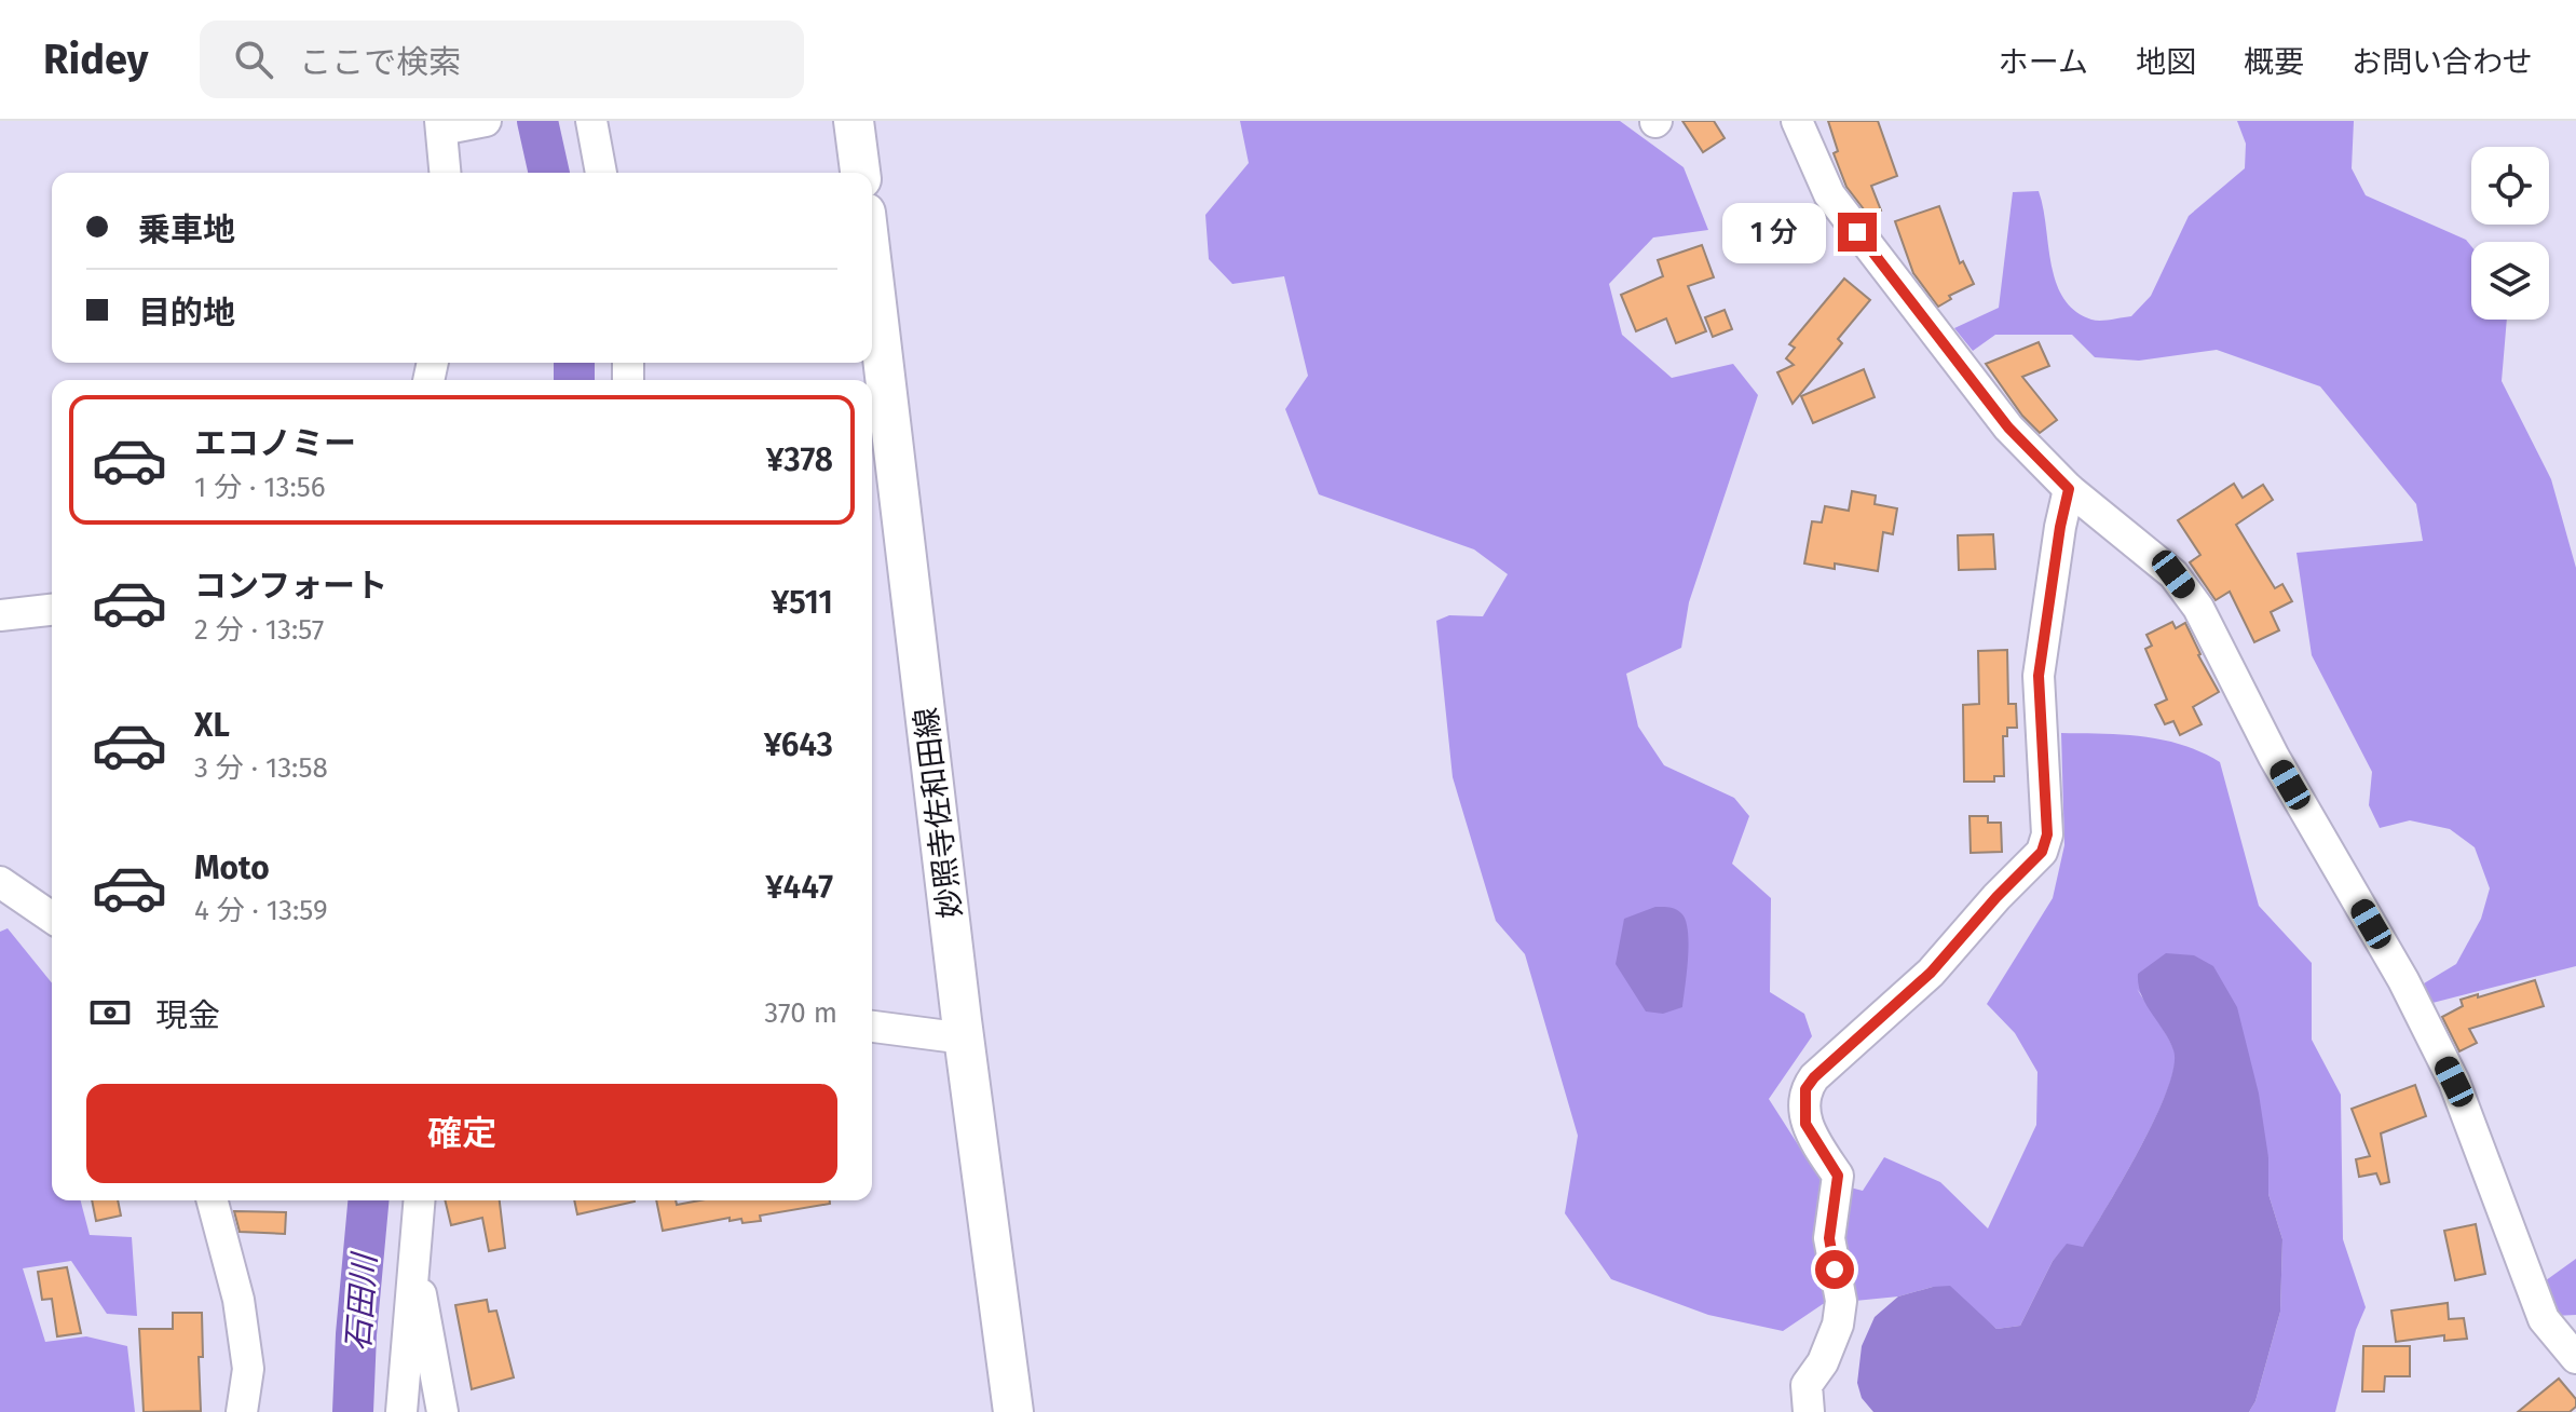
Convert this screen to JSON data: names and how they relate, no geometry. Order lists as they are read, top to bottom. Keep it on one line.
{"streets":{"main road":["妙照寺佐和田線"]},"water":["石田川"],"page":{"header":"Ridey","search":"ここで検索","nav":["ホーム","地図","概要","お問い合わせ"],"banner":["乗車地","目的地"],"bubble":"1 分","list":[{"name":"エコノミー","note":"1 分 · 13:56","value":"¥378"},{"name":"コンフォート","note":"2 分 · 13:57","value":"¥511"},{"name":"XL","note":"3 分 · 13:58","value":"¥643"},{"name":"Moto","note":"4 分 · 13:59","value":"¥447"}],"pay":["現金","370 m"],"buttons":"確定"}}
